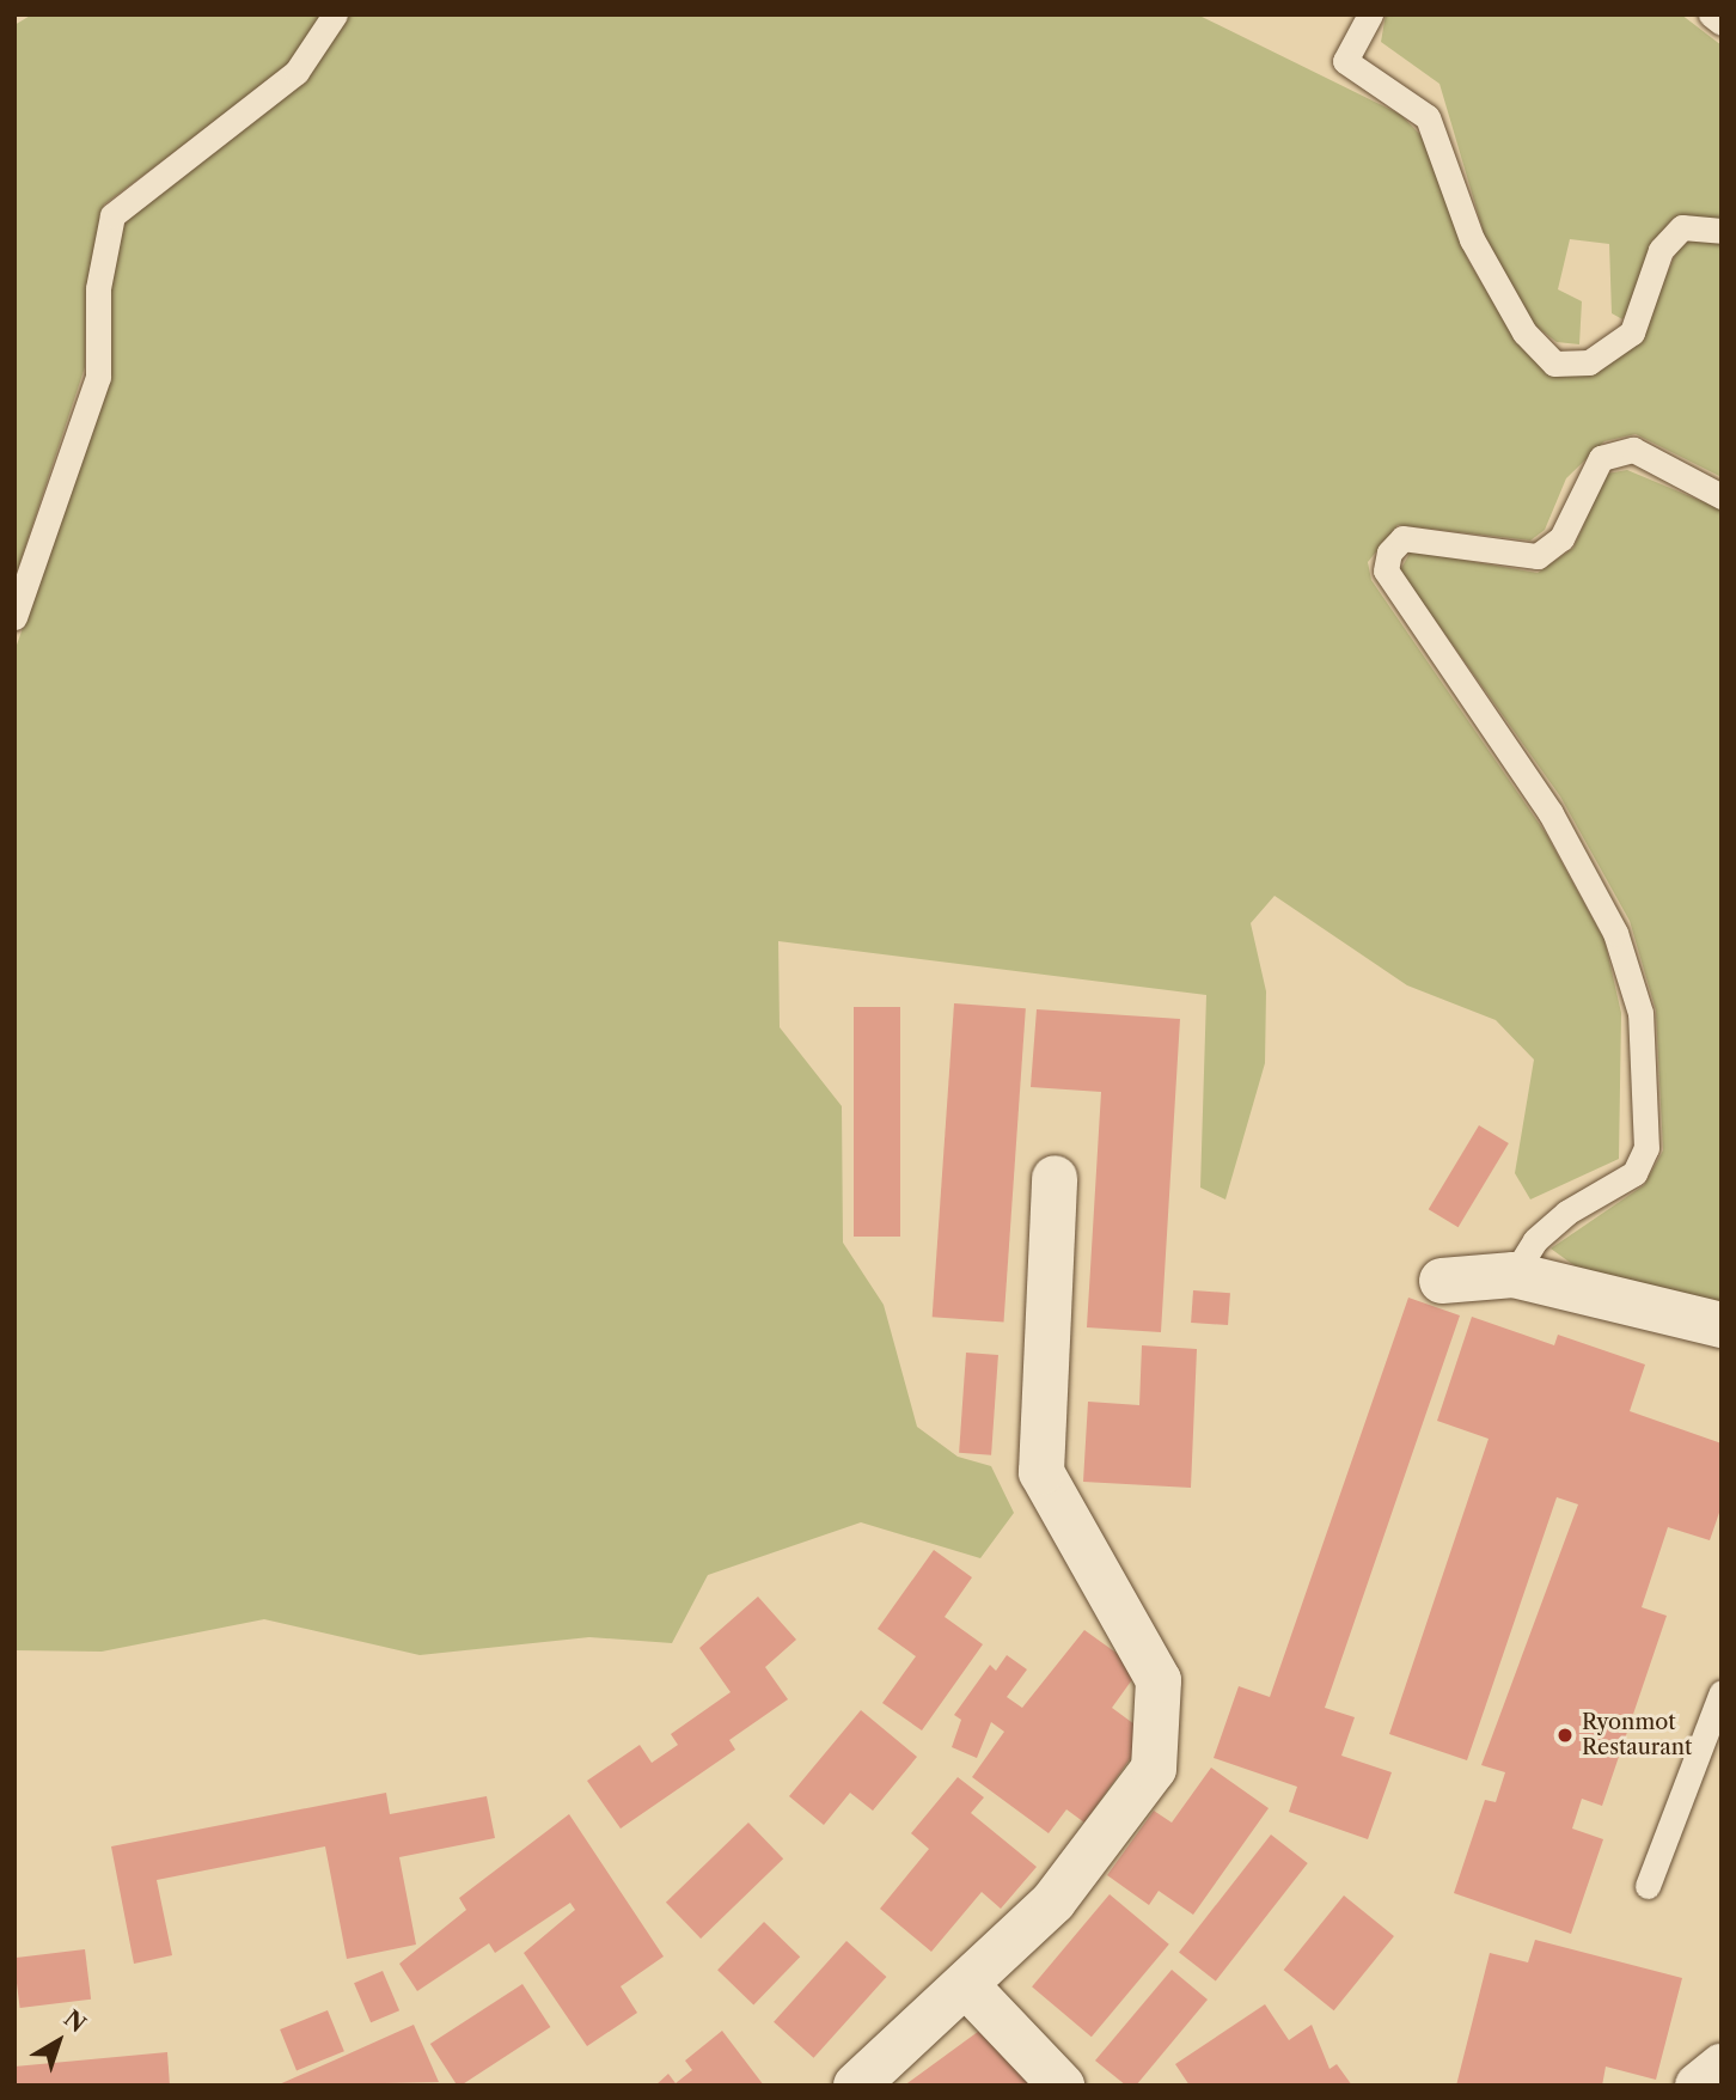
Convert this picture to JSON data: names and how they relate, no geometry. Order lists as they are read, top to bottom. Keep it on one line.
{"places":["Ryonmot Restaurant"],"north":"top right"}
